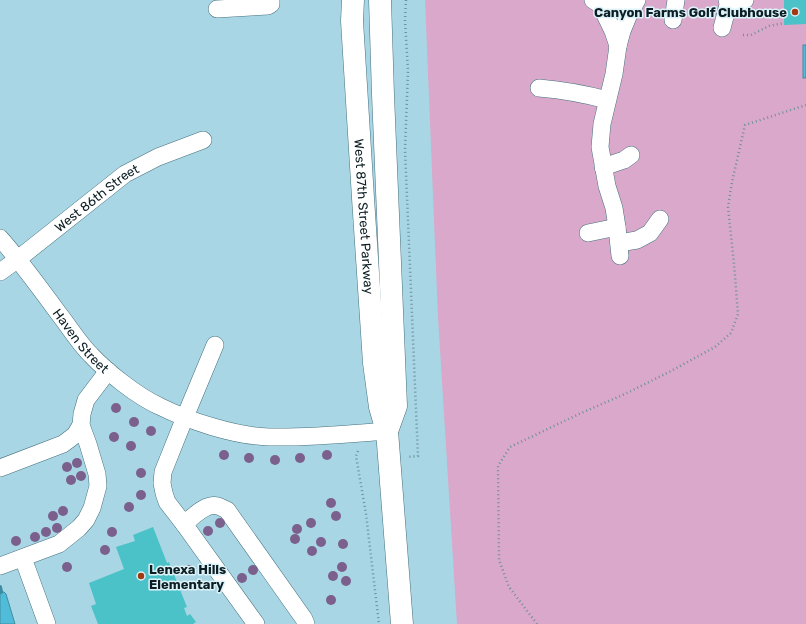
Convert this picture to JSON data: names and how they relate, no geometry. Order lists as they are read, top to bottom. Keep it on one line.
{"streets":{"main road":["West 87th Street Parkway"],"street":["West 86th Street","Haven Street"]},"crossings":[["West 86th Street","Haven Street"],["West 87th Street Parkway","Haven Street"]],"places":["Canyon Farms Golf Clubhouse","Lenexa Hills Elementary"]}
